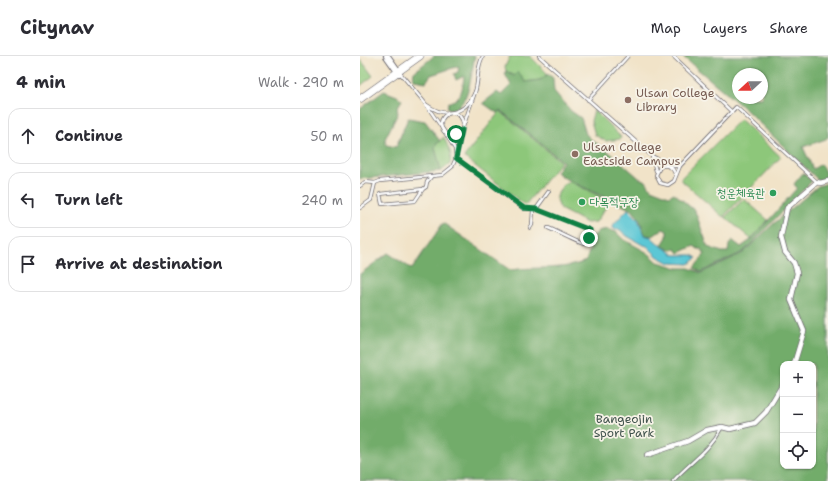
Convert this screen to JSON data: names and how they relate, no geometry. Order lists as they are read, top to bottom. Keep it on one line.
{"parks":["Bangeojin Sport Park"],"places":["Ulsan College Library","Ulsan College Eastside Campus","청운체육관","다목적구장"],"north":"left","page":{"header":"Citynav","nav":["Map","Layers","Share"],"heading":["4 min","Walk · 290 m"],"list":[["Continue","50 m"],["Turn left","240 m"],"Arrive at destination"],"map_buttons":["+","−"]}}
